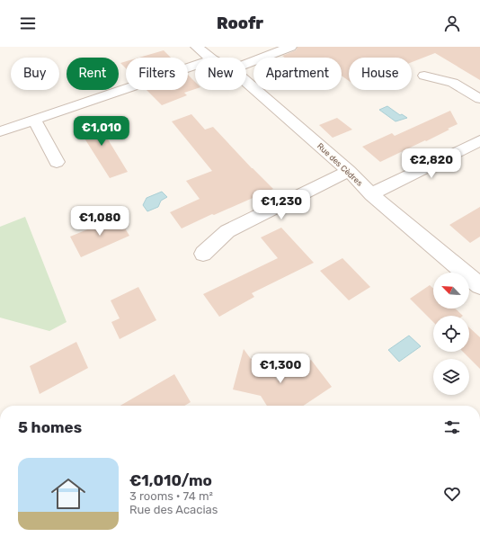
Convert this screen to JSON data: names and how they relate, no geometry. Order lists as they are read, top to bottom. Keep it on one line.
{"streets":{"street":["Rue des Cèdres"]},"north":"top left","page":{"header":"Roofr","chip":["Buy","Rent","Filters","New","Apartment","House"],"price":["€1,010","€2,820","€1,230","€1,080","€1,300"],"heading":"5 homes","list":[{"name":"€1,010/mo","note":"3 rooms · 74 m² · Rue des Acacias"}]}}
